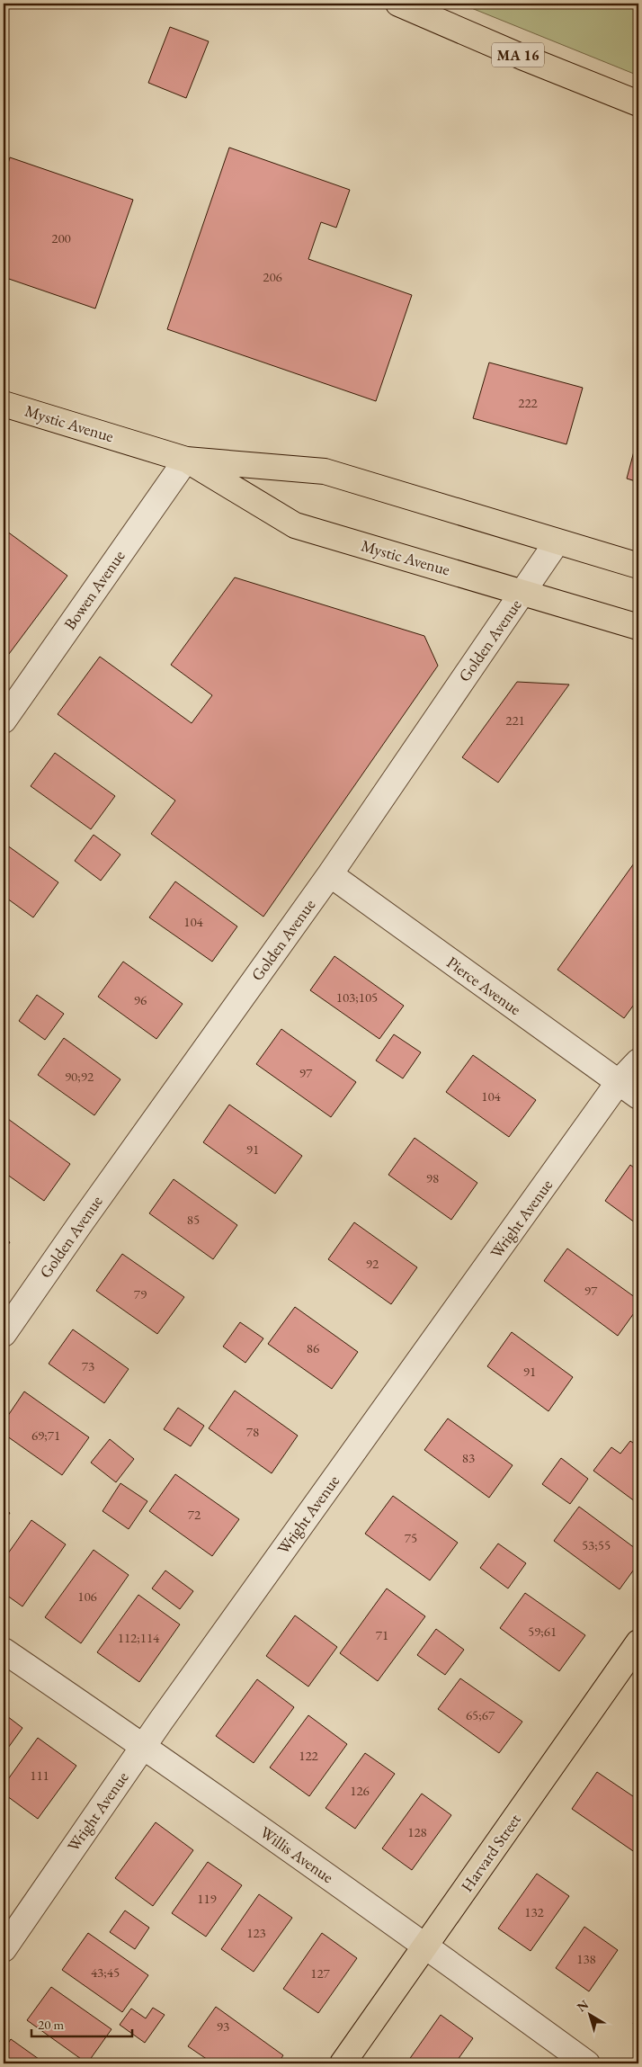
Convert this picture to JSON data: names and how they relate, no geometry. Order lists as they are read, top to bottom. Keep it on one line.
{"streets":{"main road":["MA 16","Mystic Avenue","Harvard Street"],"street":["Bowen Avenue","Golden Avenue","Pierce Avenue","Wright Avenue","Willis Avenue"]},"crossings":[["Mystic Avenue","Bowen Avenue"],["Mystic Avenue","Golden Avenue"],["Golden Avenue","Pierce Avenue"],["Pierce Avenue","Wright Avenue"],["Wright Avenue","Willis Avenue"],["Harvard Street","Willis Avenue"]],"house_numbers":["200","206","222","221","104","103;105","96","97","90;92","104","91","98","85","92","97","79","86","73","91","78","69;71","83","72","75","53;55","106","59;61","71","112;114","65;67","122","111","126","128","119","132","123","138","43;45","127","93"],"scale_bar":"20 m","north":"top left"}
